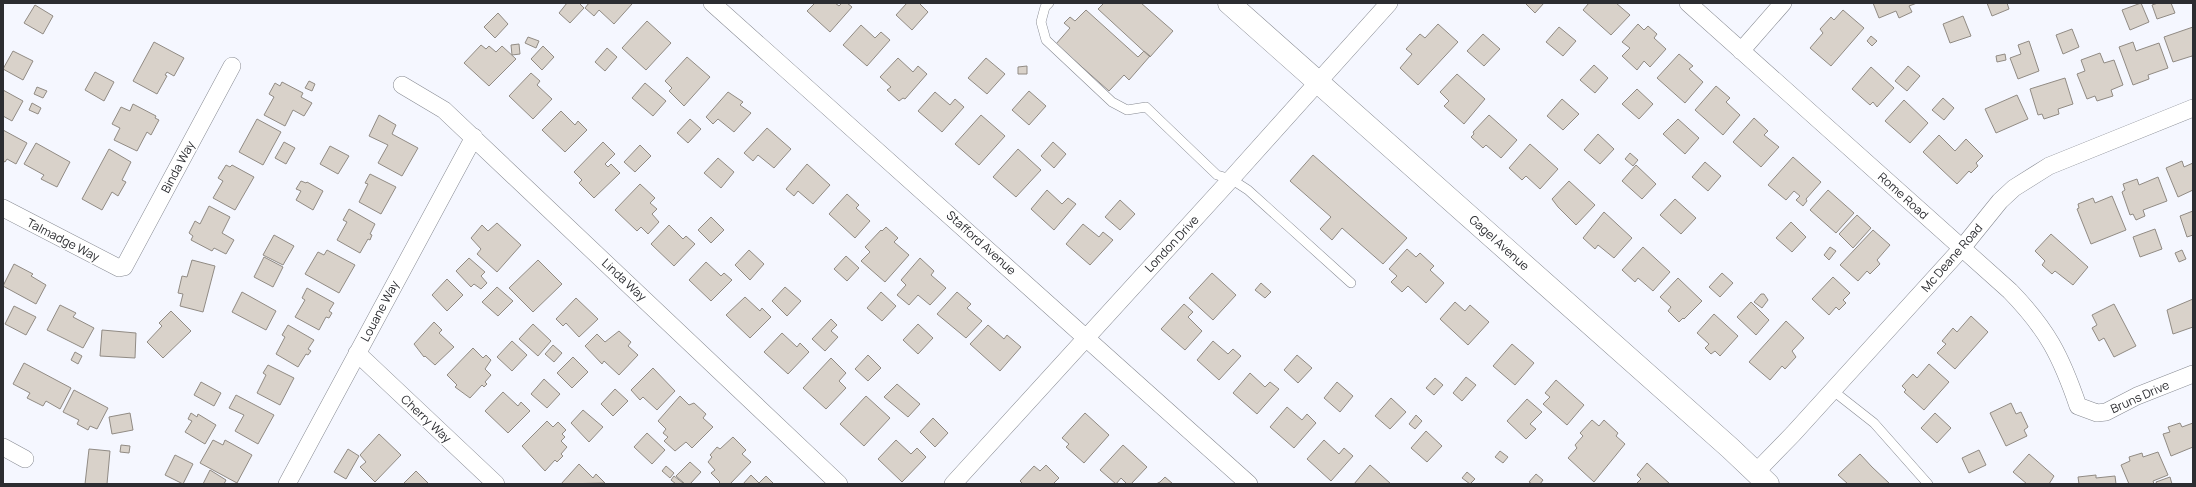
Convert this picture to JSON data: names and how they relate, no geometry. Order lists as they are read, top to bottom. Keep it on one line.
{"streets":{"street":["Binda Way","Rome Road","Talmadge Way","Stafford Avenue","Gagel Avenue","London Drive","Mc Deane Road","Linda Way","Louane Way","Bruns Drive","Cherry Way"]},"crossings":[["Binda Way","Talmadge Way"],["Rome Road","Mc Deane Road"],["Rome Road","Bruns Drive"],["Stafford Avenue","London Drive"],["Gagel Avenue","London Drive"],["Gagel Avenue","Mc Deane Road"],["Linda Way","Louane Way"],["Louane Way","Cherry Way"]]}
